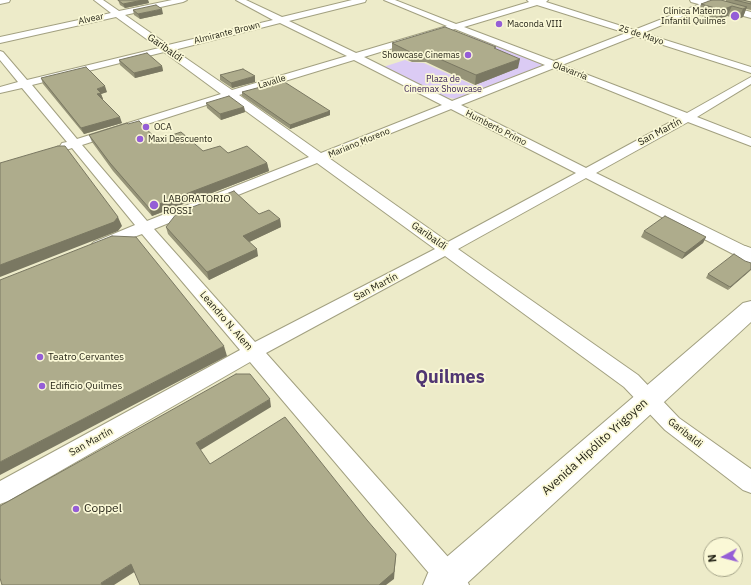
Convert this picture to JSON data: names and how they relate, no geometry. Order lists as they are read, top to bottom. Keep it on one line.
{"streets":{"main road":["Avenida Hipólito Yrigoyen"],"street":["Alvear","Almirante Brown","25 de Mayo","Garibaldi","Olavarría","Lavalle","Humberto Primo","San Martín","Mariano Moreno","Leandro N. Alem"]},"crossings":[["Alvear","Garibaldi"],["Almirante Brown","Garibaldi"],["Almirante Brown","Humberto Primo"],["Almirante Brown","Leandro N. Alem"],["25 de Mayo","Lavalle"],["25 de Mayo","Mariano Moreno"],["Garibaldi","Lavalle"],["Garibaldi","San Martín"],["Garibaldi","Mariano Moreno"],["Garibaldi","Avenida Hipólito Yrigoyen"],["Olavarría","Lavalle"],["Olavarría","San Martín"],["Olavarría","Mariano Moreno"],["Lavalle","Humberto Primo"],["Lavalle","Leandro N. Alem"],["Humberto Primo","San Martín"],["Humberto Primo","Mariano Moreno"],["San Martín","Leandro N. Alem"],["Mariano Moreno","Leandro N. Alem"],["Leandro N. Alem","Avenida Hipólito Yrigoyen"]],"districts":["Quilmes"],"parks":["Plaza de Cinemax Showcase"],"places":["Clínica Materno Infantil Quilmes","Maconda VIII","Showcase Cinemas","OCA","Maxi Descuento","LABORATORIO ROSSI","Teatro Cervantes","Edificio Quilmes","Coppel"],"north":"left"}
